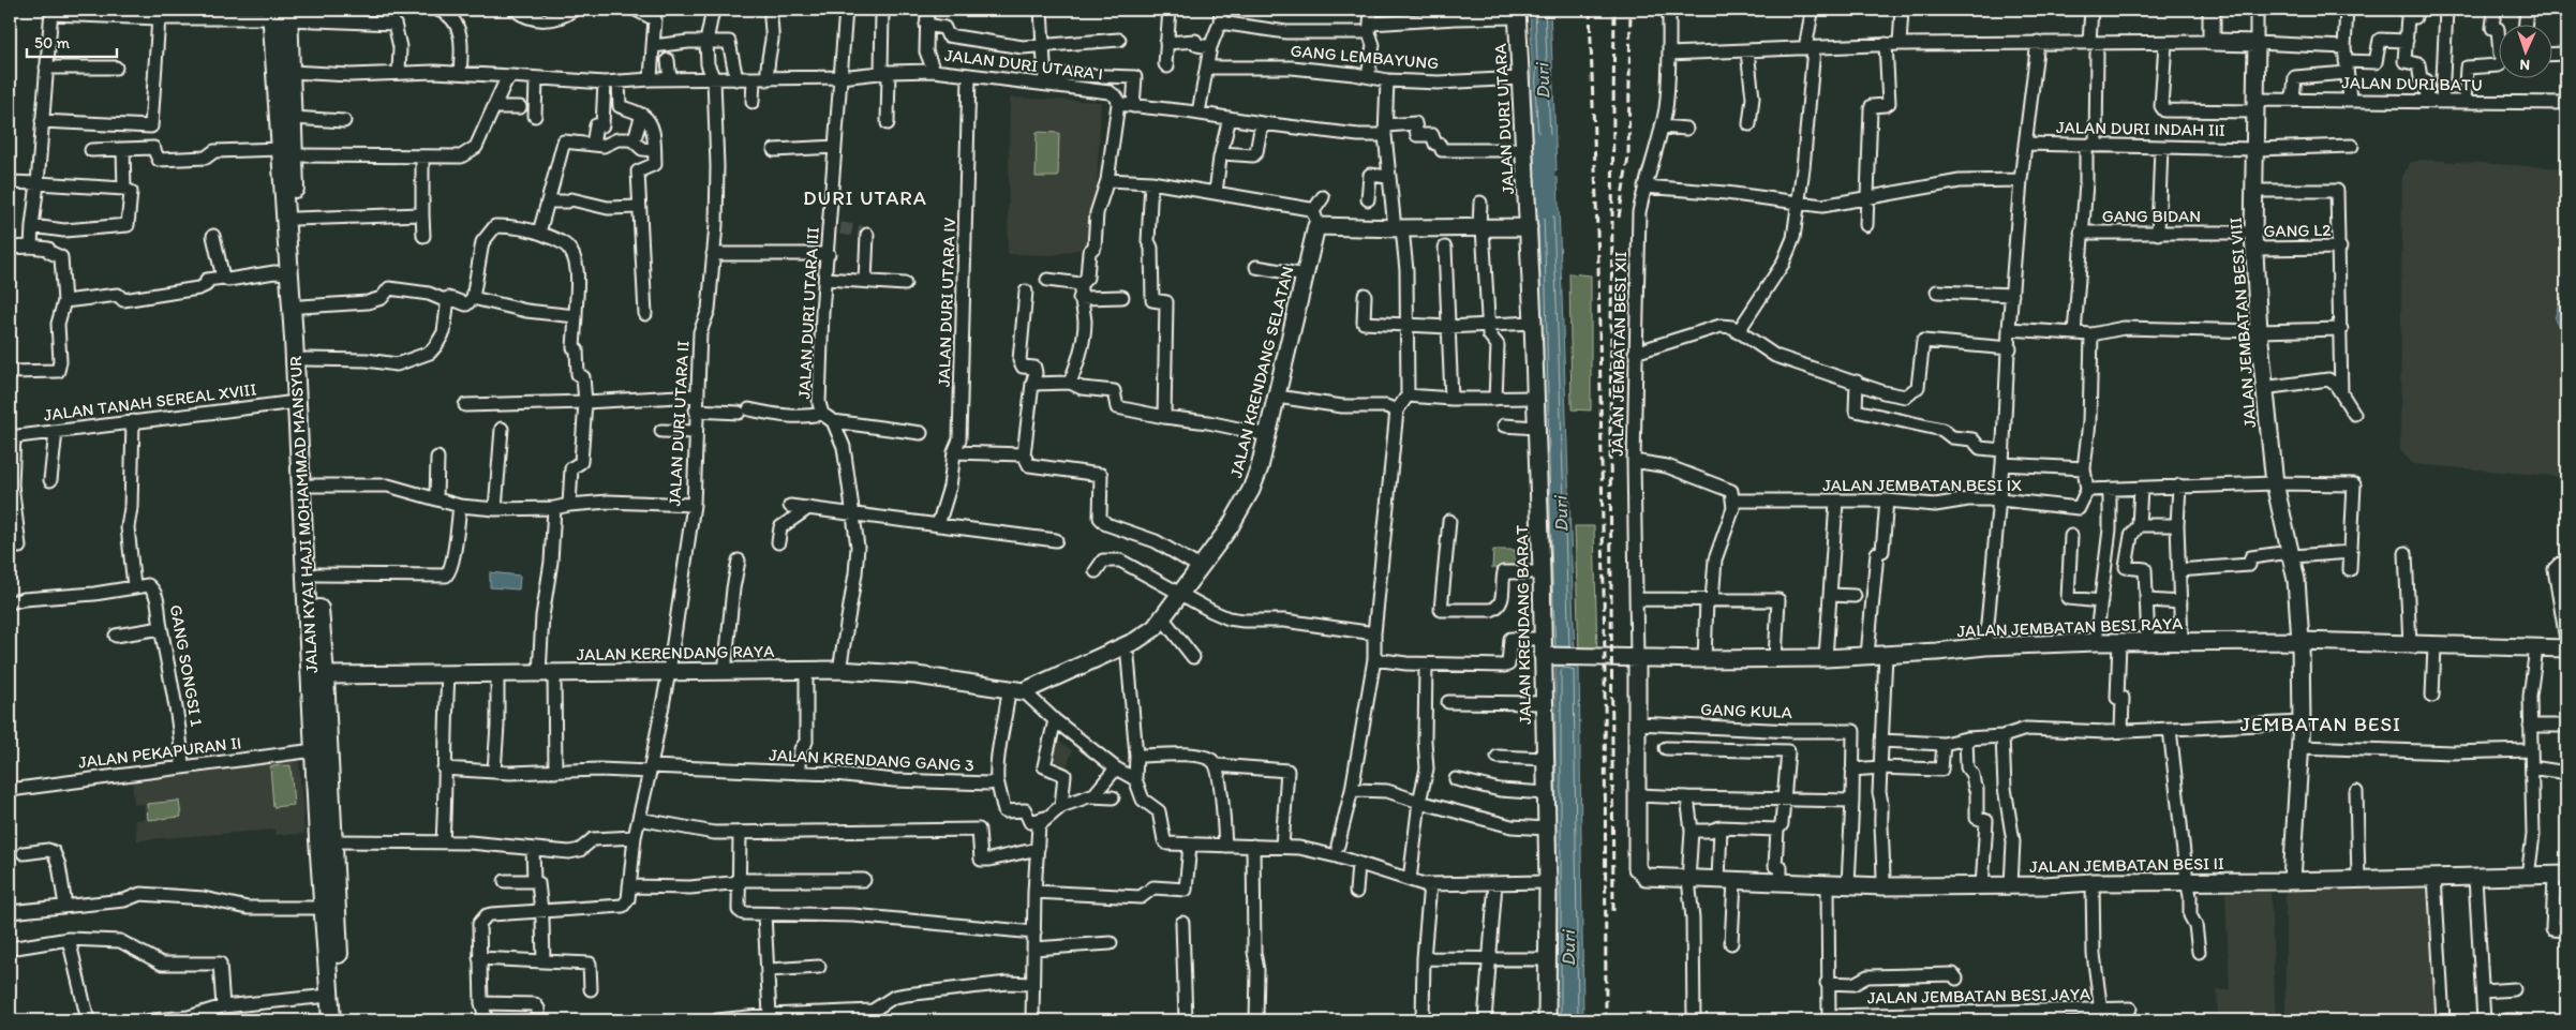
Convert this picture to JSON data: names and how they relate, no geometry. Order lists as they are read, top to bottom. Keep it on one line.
{"streets":{"main road":["JALAN KYAI HAJI MOHAMMAD MANSYUR"],"street":["GANG LEMBAYUNG","JALAN DURI UTARA I","JALAN DURI BATU","JALAN DURI UTARA","JALAN DURI INDAH III","GANG BIDAN","GANG L2","JALAN DURI UTARA IV","JALAN DURI UTARA III","JALAN JEMBATAN BESI VIII","JALAN JEMBATAN BESI XII","JALAN KRENDANG SELATAN","JALAN TANAH SEREAL XVIII","JALAN DURI UTARA II","JALAN JEMBATAN BESI IX","JALAN KRENDANG BARAT","JALAN JEMBATAN BESI RAYA","JALAN KERENDANG RAYA","GANG SONGSI 1","GANG KULA","JALAN PEKAPURAN II","JALAN KRENDANG GANG 3","JALAN JEMBATAN BESI II","JALAN JEMBATAN BESI JAYA"]},"crossings":[["GANG LEMBAYUNG","JALAN DURI UTARA"],["JALAN DURI UTARA I","JALAN DURI UTARA IV"],["JALAN DURI UTARA I","JALAN DURI UTARA III"],["JALAN DURI UTARA I","JALAN DURI UTARA II"],["JALAN DURI UTARA I","JALAN KYAI HAJI MOHAMMAD MANSYUR"],["JALAN DURI BATU","JALAN JEMBATAN BESI VIII"],["JALAN DURI UTARA","JALAN KRENDANG BARAT"],["JALAN DURI INDAH III","JALAN JEMBATAN BESI VIII"],["GANG BIDAN","GANG L2"],["GANG BIDAN","JALAN JEMBATAN BESI VIII"],["GANG L2","JALAN JEMBATAN BESI VIII"],["JALAN JEMBATAN BESI VIII","JALAN JEMBATAN BESI RAYA"],["JALAN JEMBATAN BESI VIII","JALAN JEMBATAN BESI II"],["JALAN JEMBATAN BESI XII","JALAN JEMBATAN BESI RAYA"],["JALAN KRENDANG SELATAN","JALAN KERENDANG RAYA"],["JALAN KRENDANG SELATAN","JALAN KRENDANG GANG 3"],["JALAN TANAH SEREAL XVIII","JALAN KYAI HAJI MOHAMMAD MANSYUR"],["JALAN DURI UTARA II","JALAN KERENDANG RAYA"],["JALAN DURI UTARA II","JALAN KRENDANG GANG 3"],["JALAN KYAI HAJI MOHAMMAD MANSYUR","JALAN KERENDANG RAYA"],["JALAN KYAI HAJI MOHAMMAD MANSYUR","JALAN PEKAPURAN II"],["JALAN KRENDANG BARAT","JALAN JEMBATAN BESI RAYA"],["JALAN KERENDANG RAYA","JALAN KRENDANG GANG 3"],["GANG SONGSI 1","JALAN PEKAPURAN II"]],"districts":["DURI UTARA","JEMBATAN BESI"],"water":["Duri"],"scale_bar":"50 m","north":"bottom"}
